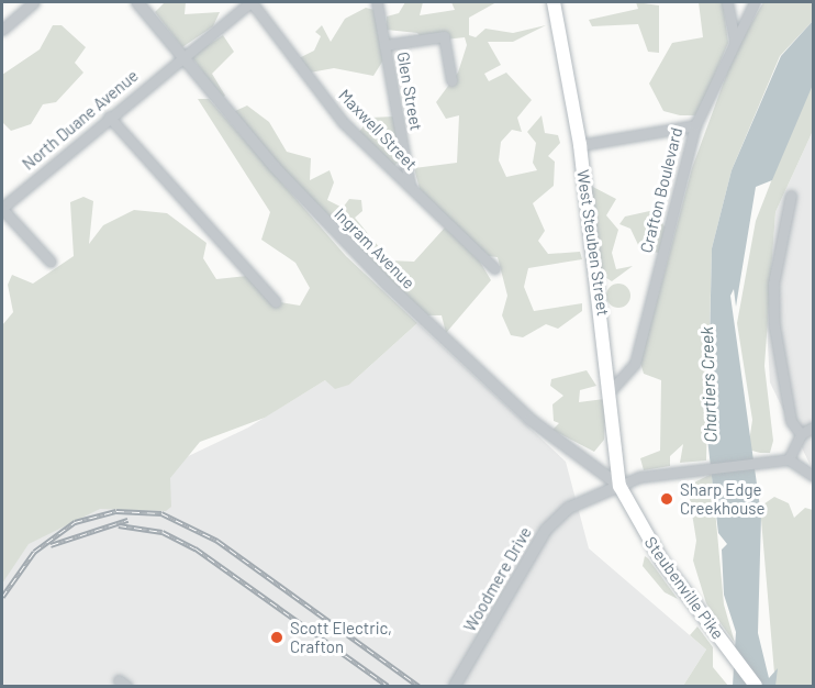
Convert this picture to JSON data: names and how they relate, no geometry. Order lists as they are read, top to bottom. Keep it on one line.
{"streets":{"main road":["West Steuben Street","Steubenville Pike"],"street":["Glen Street","North Duane Avenue","Maxwell Street","Crafton Boulevard","Ingram Avenue","Woodmere Drive"]},"crossings":[["Glen Street","Maxwell Street"],["North Duane Avenue","Maxwell Street"],["North Duane Avenue","Ingram Avenue"],["Crafton Boulevard","West Steuben Street"],["West Steuben Street","Ingram Avenue"],["West Steuben Street","Woodmere Drive"],["West Steuben Street","Steubenville Pike"],["Ingram Avenue","Woodmere Drive"],["Ingram Avenue","Steubenville Pike"],["Woodmere Drive","Steubenville Pike"]],"water":["Chartiers Creek"],"places":["Sharp Edge Creekhouse","Scott Electric, Crafton"]}
